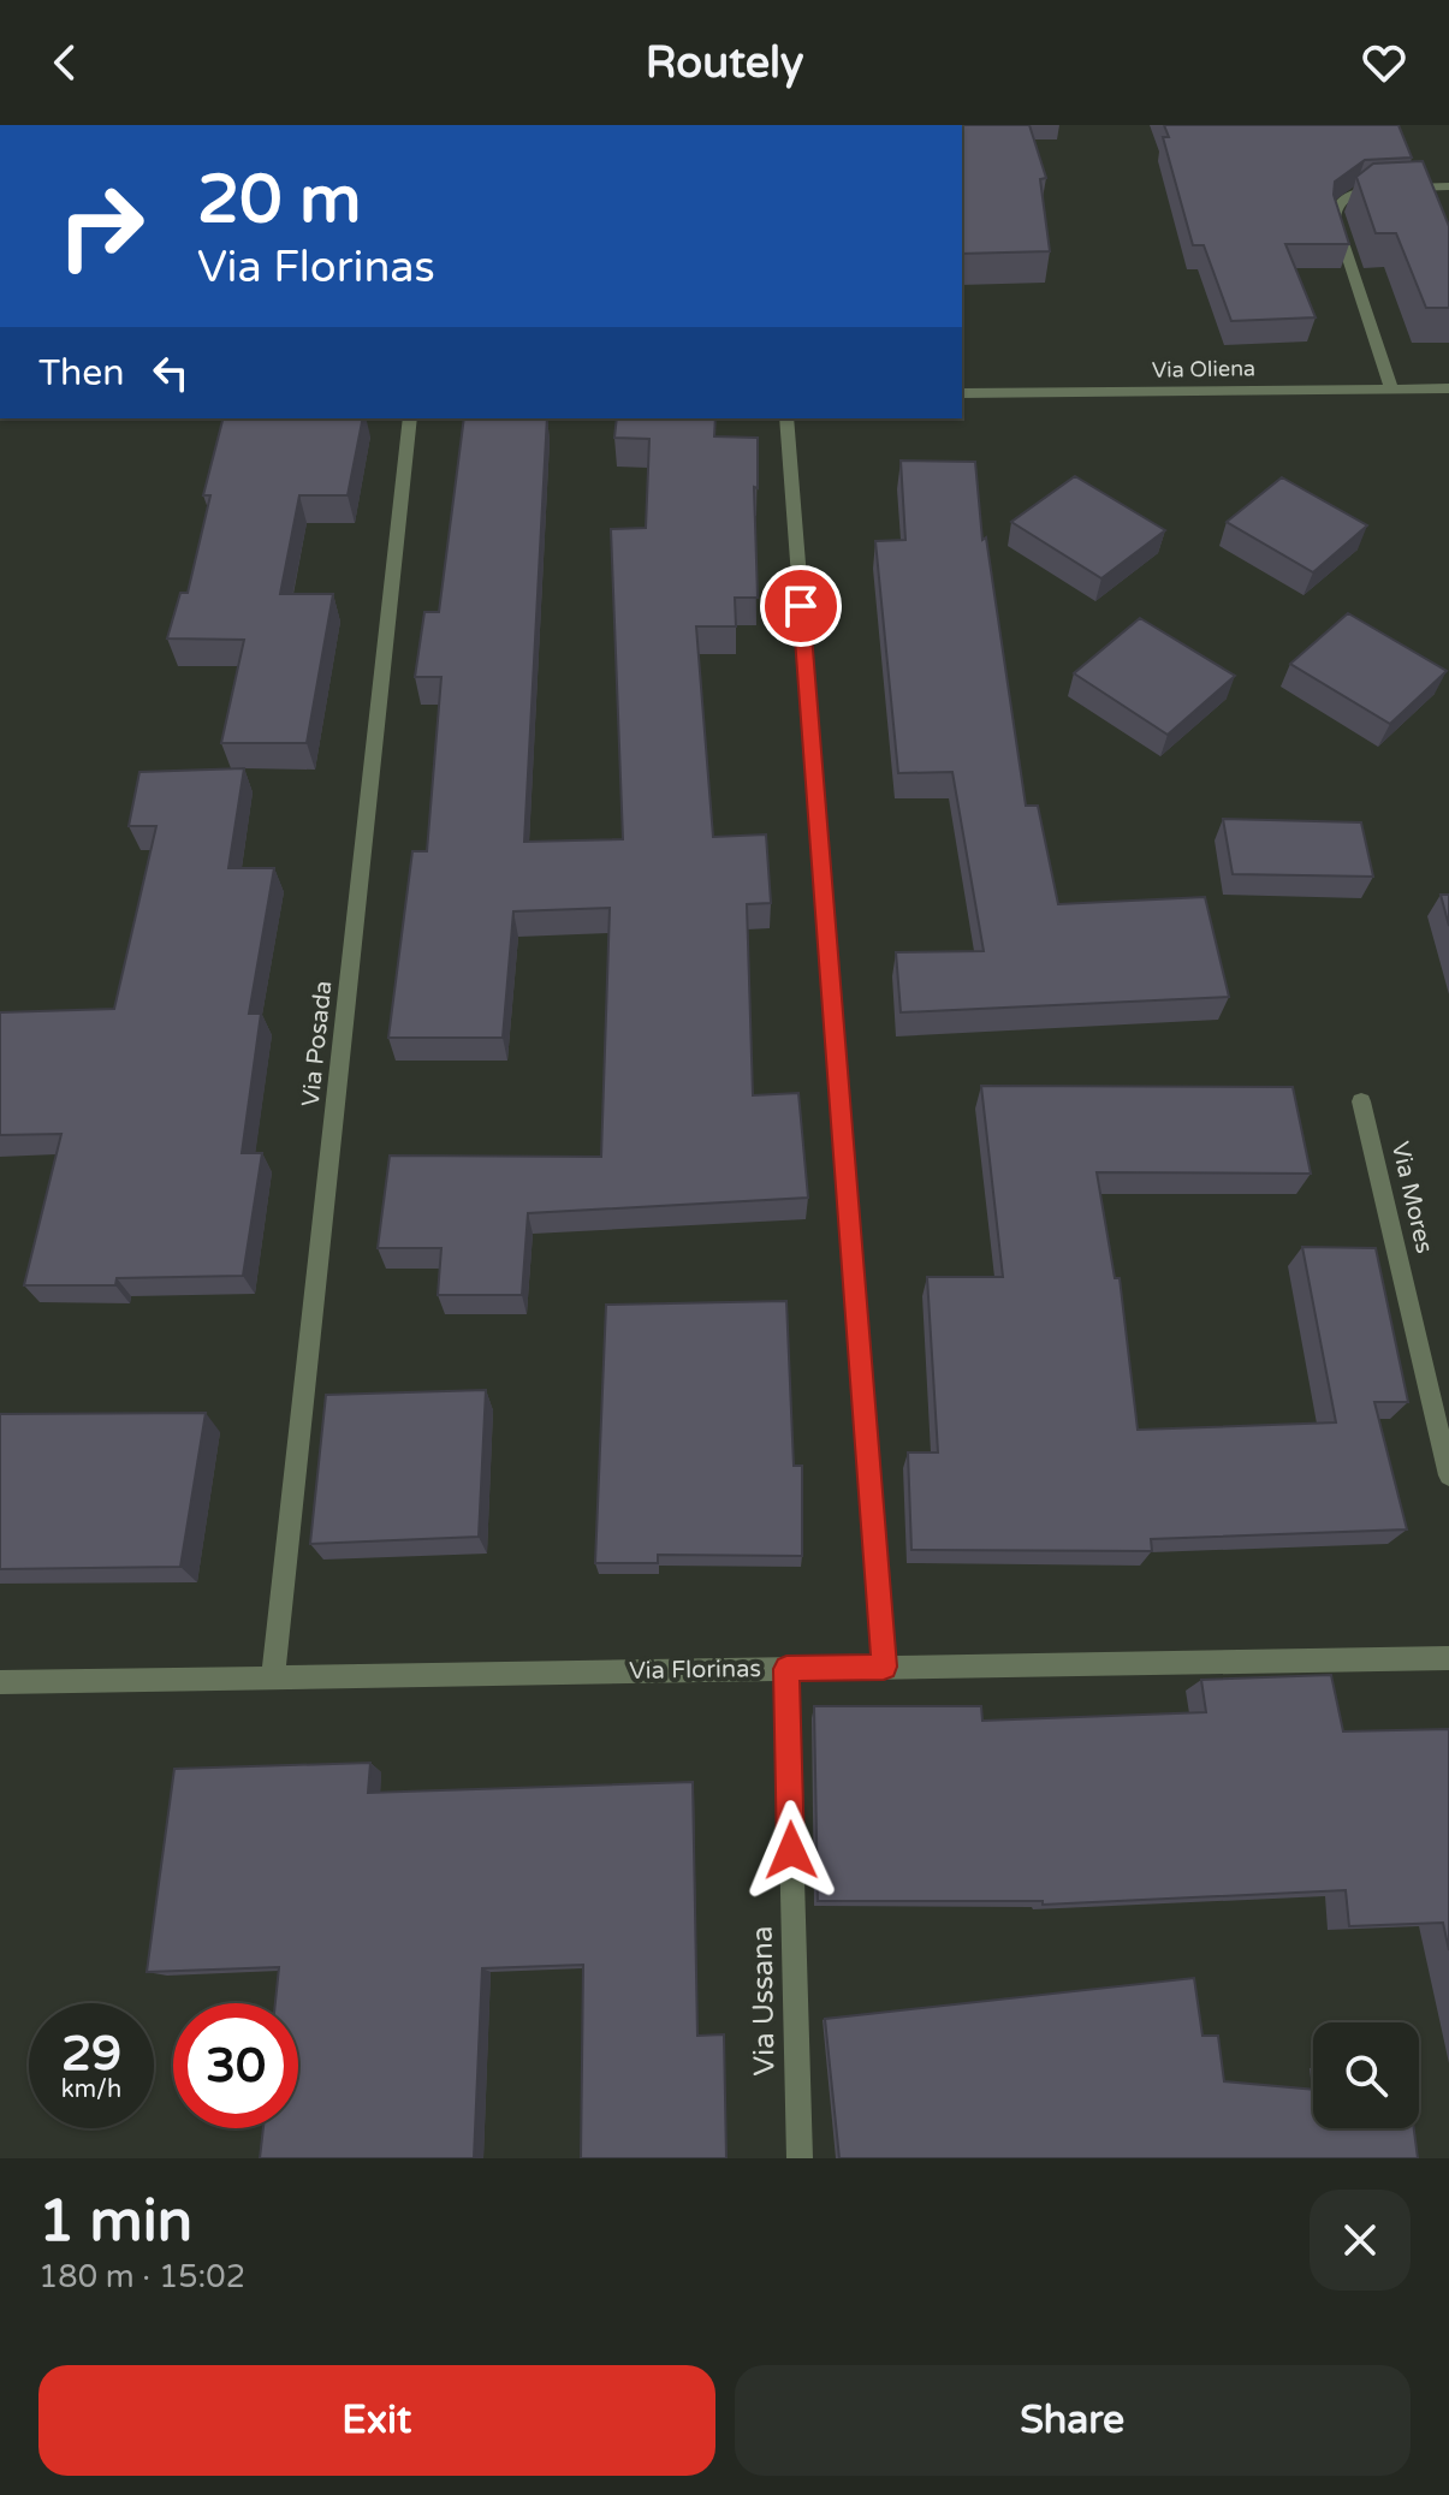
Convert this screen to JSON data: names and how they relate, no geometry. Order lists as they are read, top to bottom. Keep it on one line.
{"streets":{"street":["Via Oliena","Via Posada","Via Mores","Via Florinas","Via Ussana"]},"crossings":[["Via Posada","Via Florinas"],["Via Florinas","Via Ussana"]],"page":{"header":"Routely","turn":["20 m","Via Florinas"],"then":"Then","speed":"29 km/h","limit":"30","heading":["1 min","180 m · 15:02"],"buttons":["Exit","Share"]}}
